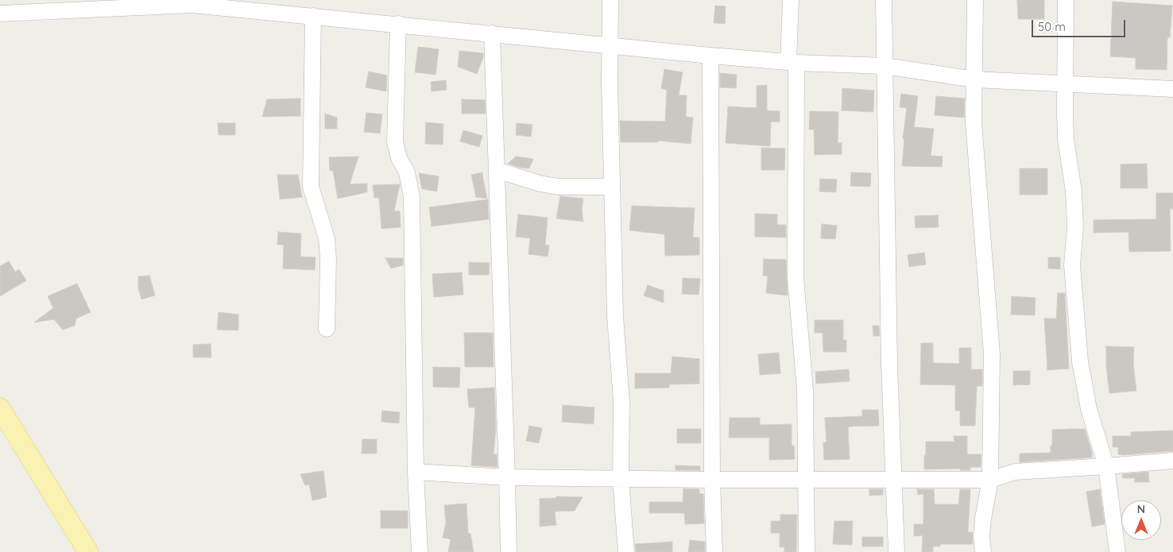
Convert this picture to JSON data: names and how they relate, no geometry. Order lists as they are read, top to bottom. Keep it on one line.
{"scale_bar":"50 m","north":"top"}
